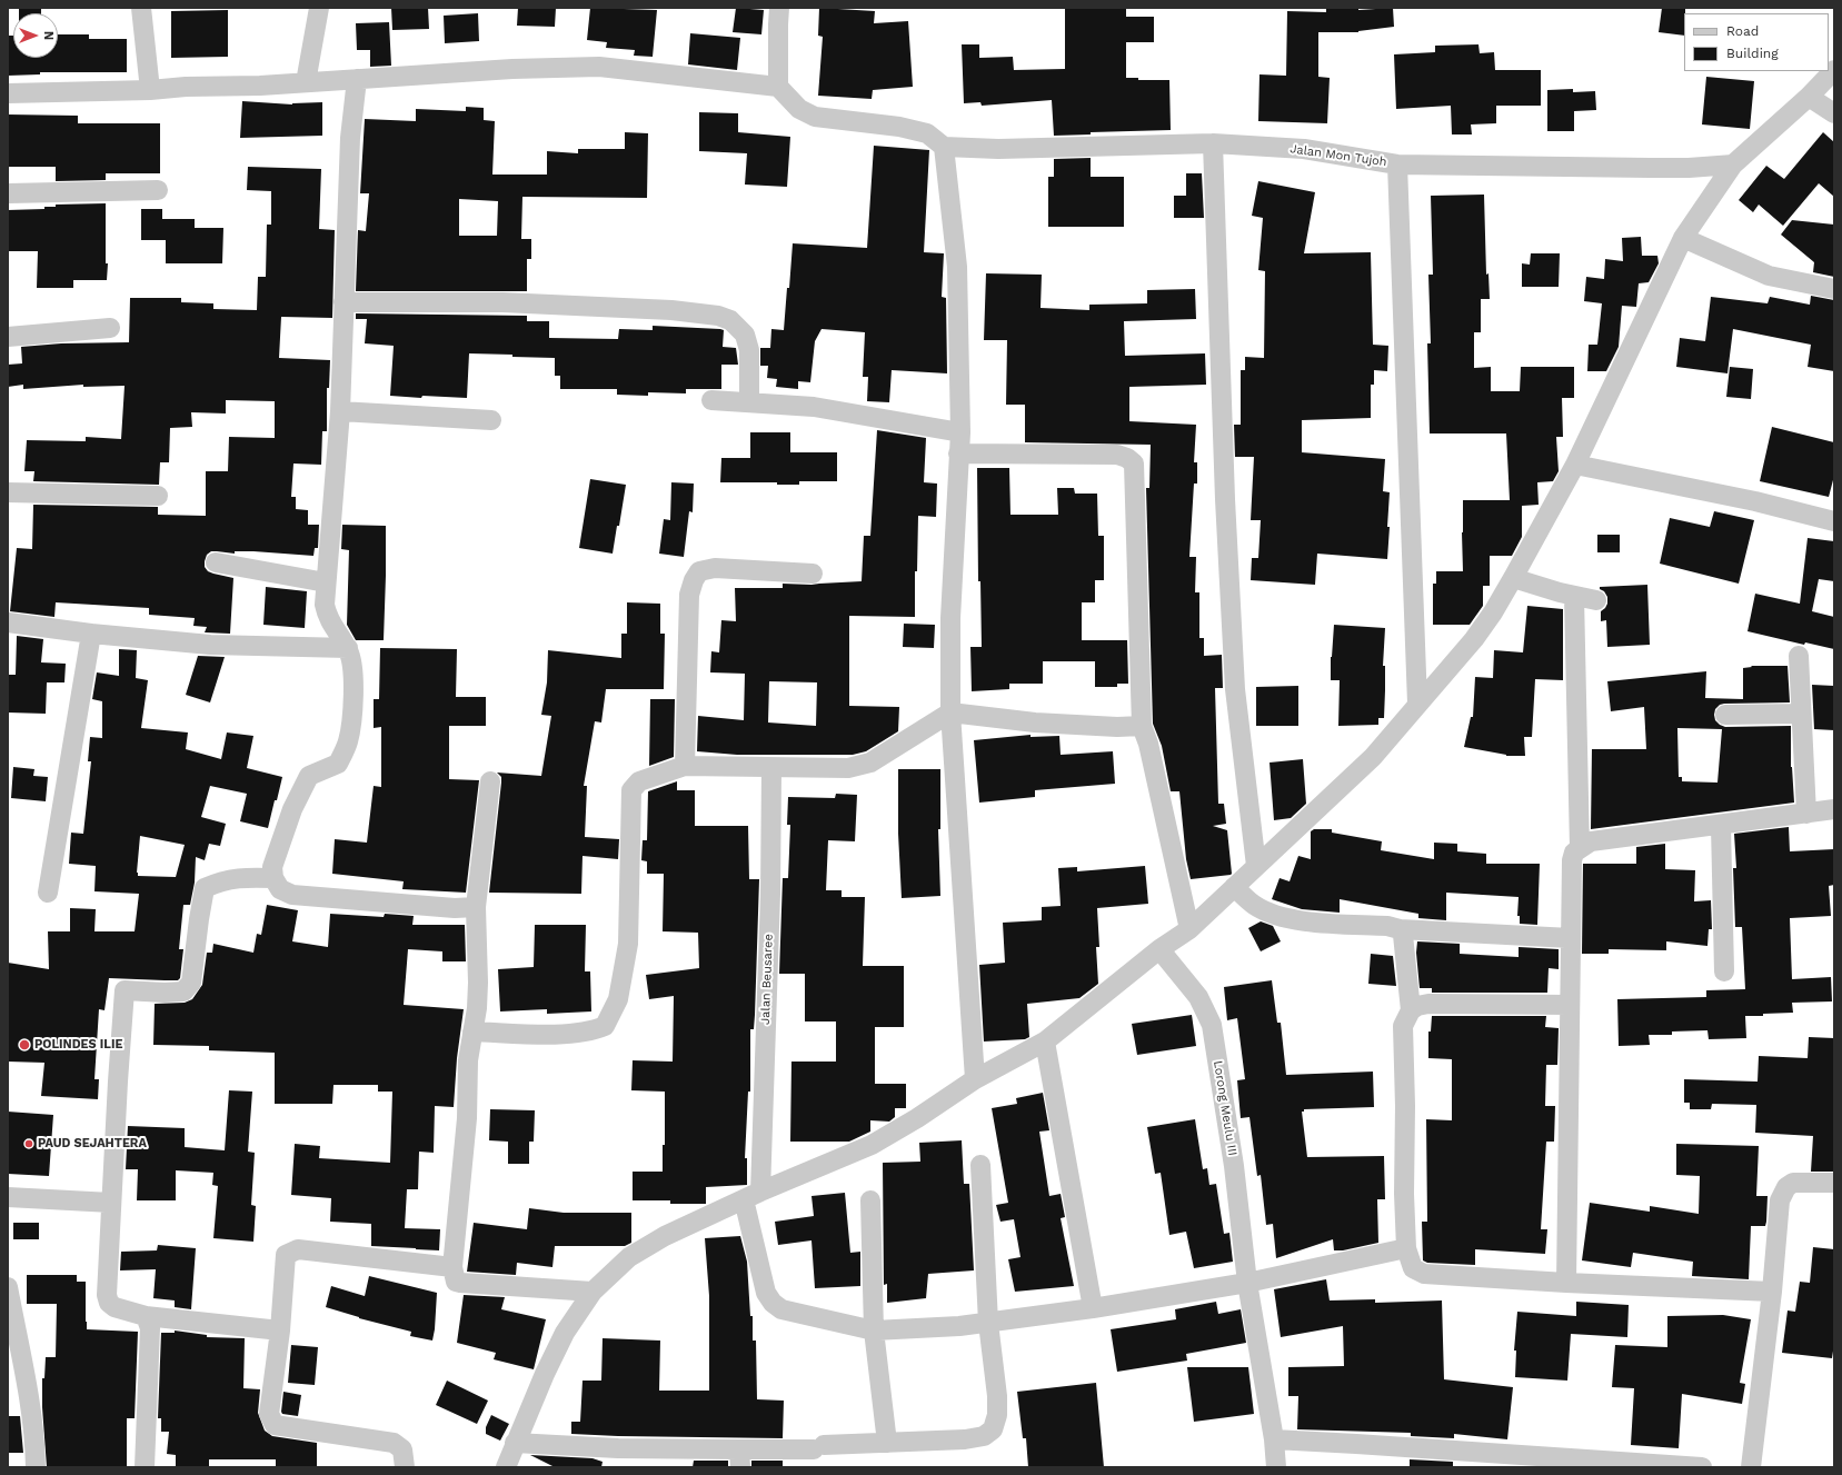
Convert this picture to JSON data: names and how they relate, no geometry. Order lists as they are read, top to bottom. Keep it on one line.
{"streets":{"street":["Jalan Mon Tujoh","Jalan Beusaree","Lorong Meulu III"]},"crossings":[["Jalan Beusaree","Lorong Meulu III"]],"places":["POLINDES ILIE","PAUD SEJAHTERA"],"legend":["Road","Building"],"north":"right"}
